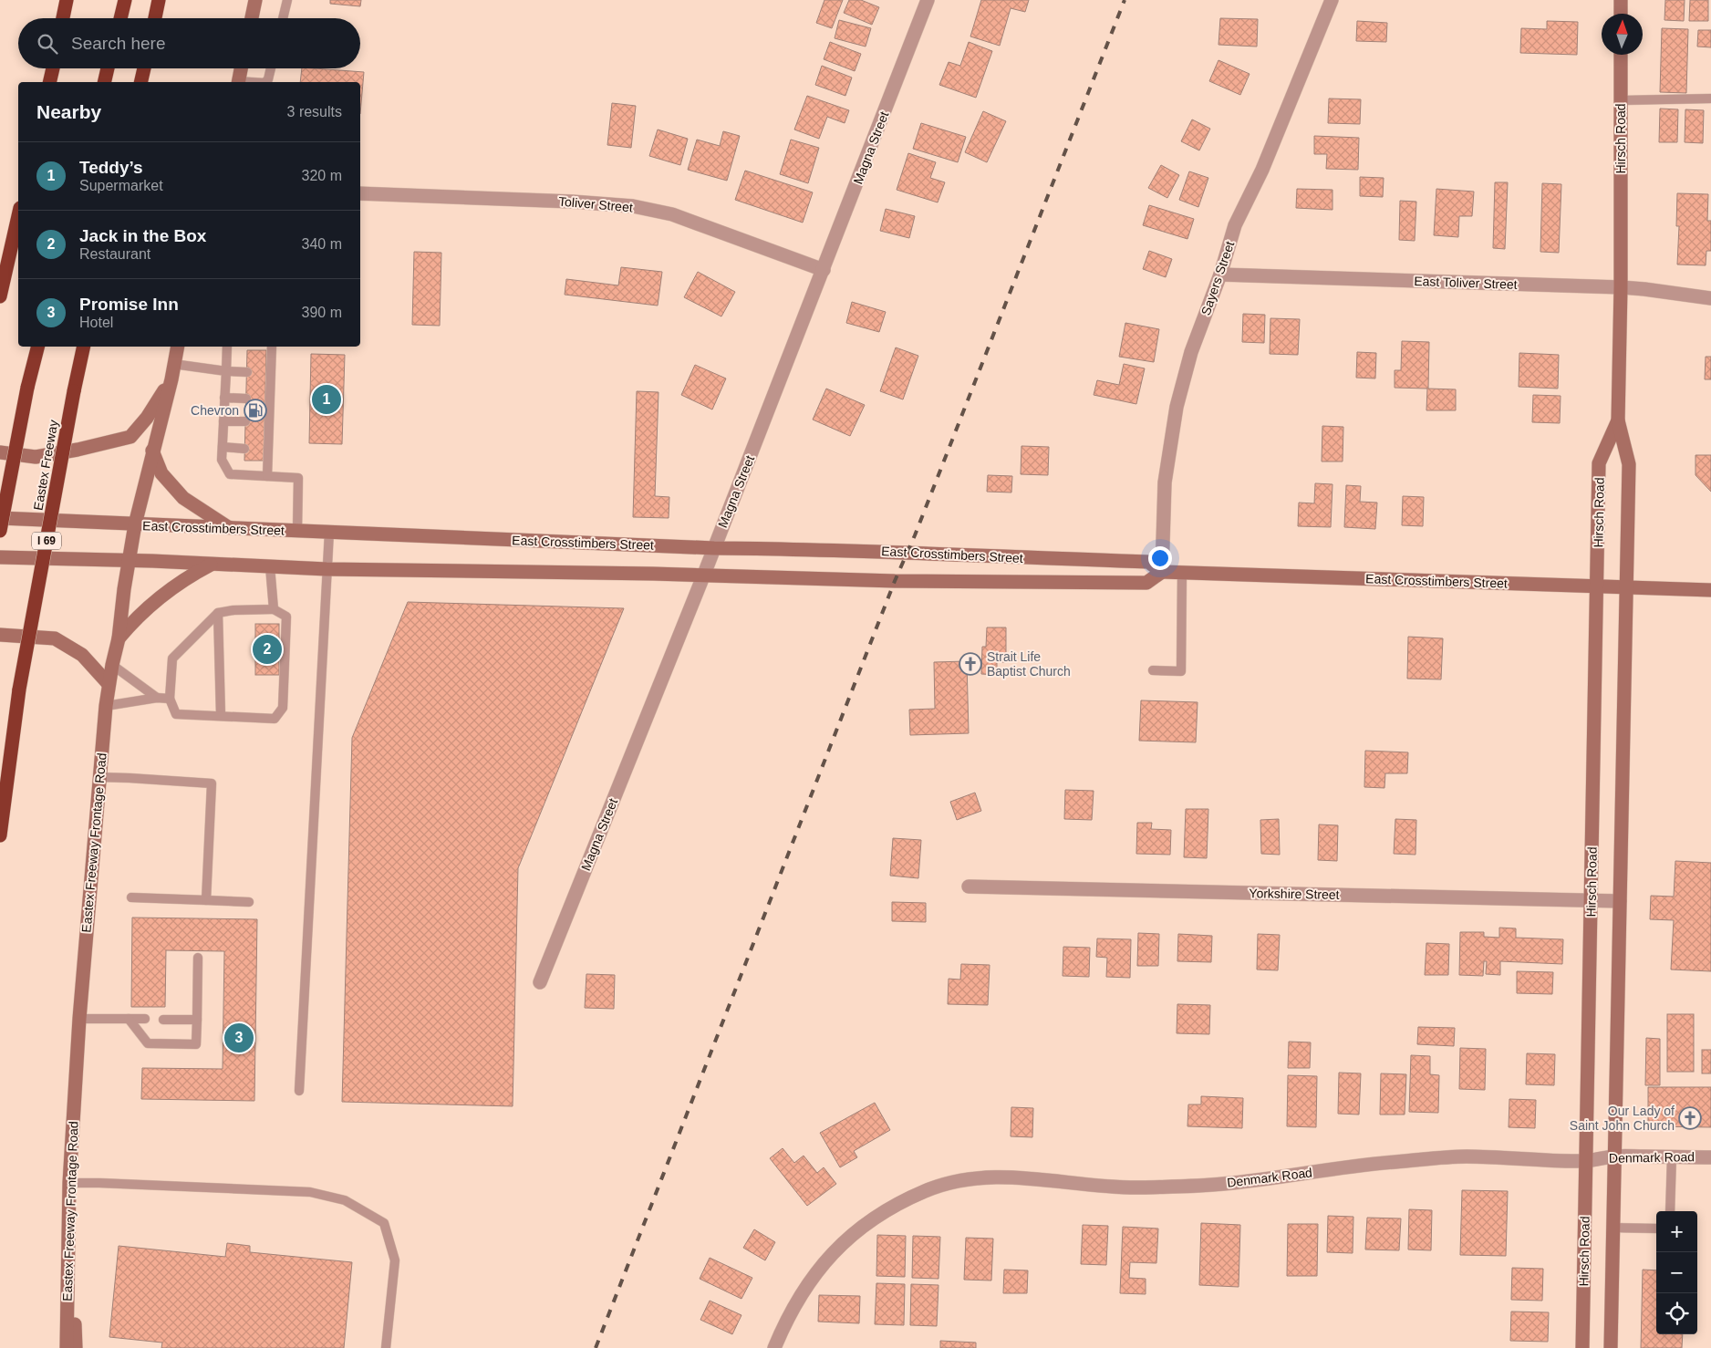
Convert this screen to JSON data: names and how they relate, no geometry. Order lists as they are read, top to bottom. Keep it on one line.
{"streets":{"highway":["Eastex Freeway","I 69"],"main road":["Hirsch Road","East Crosstimbers Street","Eastex Freeway Frontage Road"],"street":["Magna Street","Toliver Street","Sayers Street","East Toliver Street","Yorkshire Street","Denmark Road"]},"crossings":[["Hirsch Road","East Toliver Street"],["Hirsch Road","East Crosstimbers Street"],["Hirsch Road","Yorkshire Street"],["Hirsch Road","Denmark Road"],["Magna Street","Toliver Street"],["Magna Street","East Crosstimbers Street"],["Sayers Street","East Toliver Street"],["Sayers Street","East Crosstimbers Street"],["East Crosstimbers Street","Eastex Freeway Frontage Road"]],"places":{"fuel station":["Chevron"],"church":["Strait Life Baptist Church","Our Lady of Saint John Church"]},"north":"top","page":{"search":"Search here","heading":["Nearby","3 results"],"list":[{"mark":"1","name":"Teddy’s","note":"Supermarket","value":"320 m"},{"mark":"2","name":"Jack in the Box","note":"Restaurant","value":"340 m"},{"mark":"3","name":"Promise Inn","note":"Hotel","value":"390 m"}],"pins":["1","2","3"],"map_buttons":["+","−"]}}
